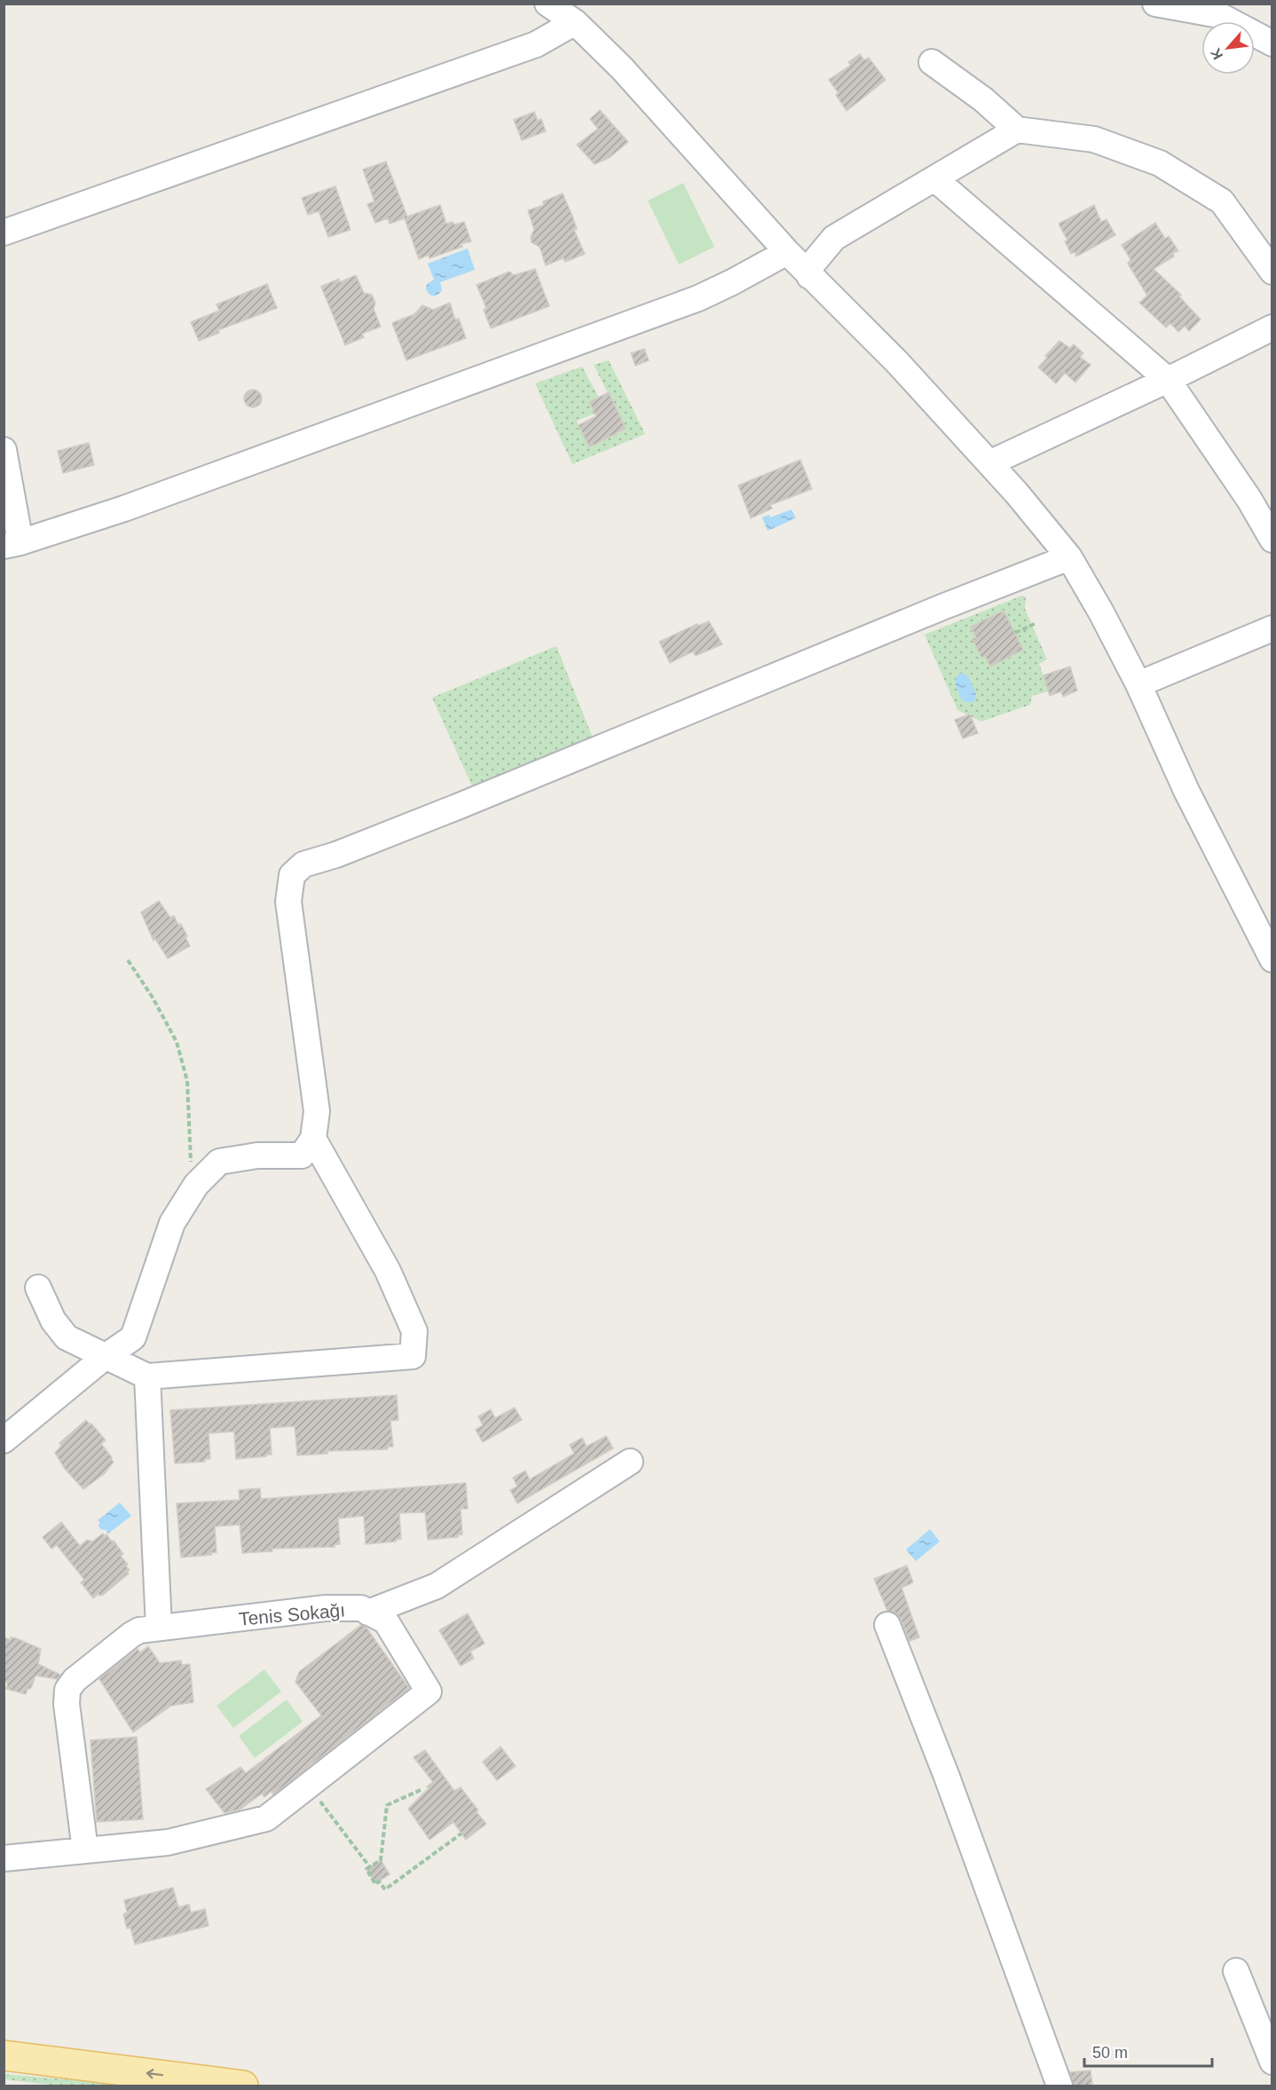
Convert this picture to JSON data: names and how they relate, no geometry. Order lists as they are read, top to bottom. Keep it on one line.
{"streets":{"street":["Tenis Sokağı"]},"scale_bar":"50 m","north":"bottom left"}
